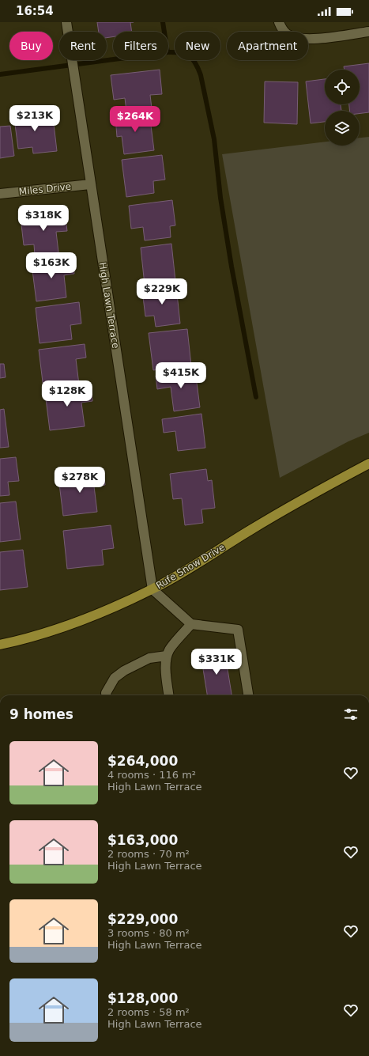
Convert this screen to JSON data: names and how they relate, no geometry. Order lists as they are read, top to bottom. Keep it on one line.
{"streets":{"main road":["Rufe Snow Drive"],"street":["Miles Drive","High Lawn Terrace"]},"crossings":[["Miles Drive","High Lawn Terrace"],["High Lawn Terrace","Rufe Snow Drive"]],"page":{"status":"16:54","chip":["Buy","Rent","Filters","New","Apartment"],"price":["$213K","$264K","$318K","$163K","$229K","$415K","$128K","$278K","$331K"],"heading":"9 homes","list":[{"name":"$264,000","note":"4 rooms · 116 m² · High Lawn Terrace"},{"name":"$163,000","note":"2 rooms · 70 m² · High Lawn Terrace"},{"name":"$229,000","note":"3 rooms · 80 m² · High Lawn Terrace"},{"name":"$128,000","note":"2 rooms · 58 m² · High Lawn Terrace"}]}}
